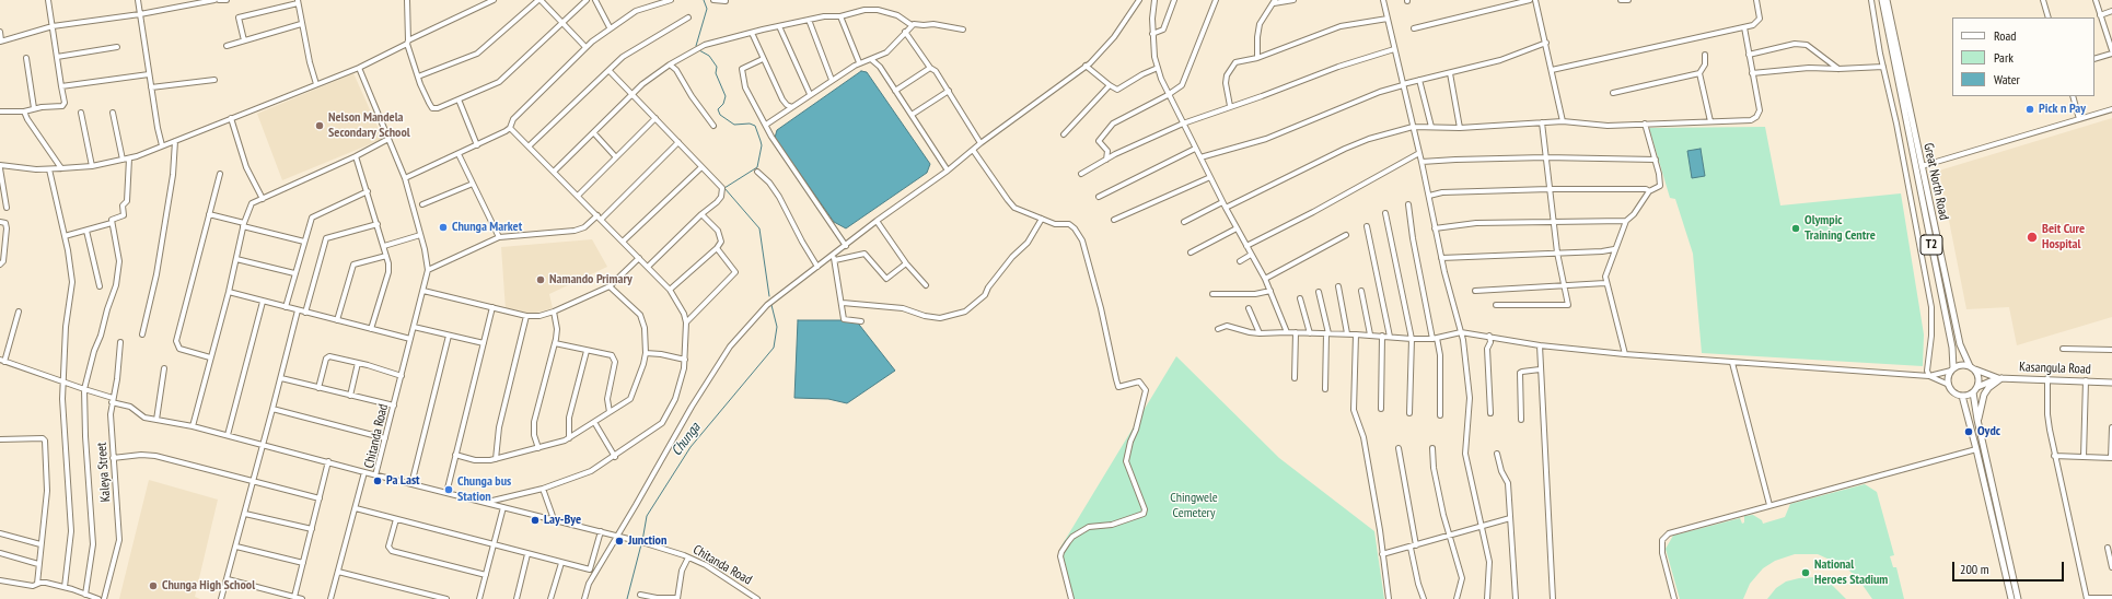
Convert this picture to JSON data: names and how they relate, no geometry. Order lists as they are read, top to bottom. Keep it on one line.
{"streets":{"main road":["Great North Road","T2","Kasangula Road"],"street":["Chitanda Road","Kaleya Street"]},"crossings":[["Great North Road","T2"],["Great North Road","Kasangula Road"],["T2","Kasangula Road"]],"water":["Chunga"],"parks":["Chingwele Cemetery"],"places":["Pick n Pay","Nelson Mandela Secondary School","Chunga Market","Olympic Training Centre","Beit Cure Hospital","Namando Primary","Oydc","Pa Last","Chunga bus Station","Lay-Bye","Junction","National Heroes Stadium","Chunga High School"],"legend":["Road","Park","Water"],"scale_bar":"200 m"}
